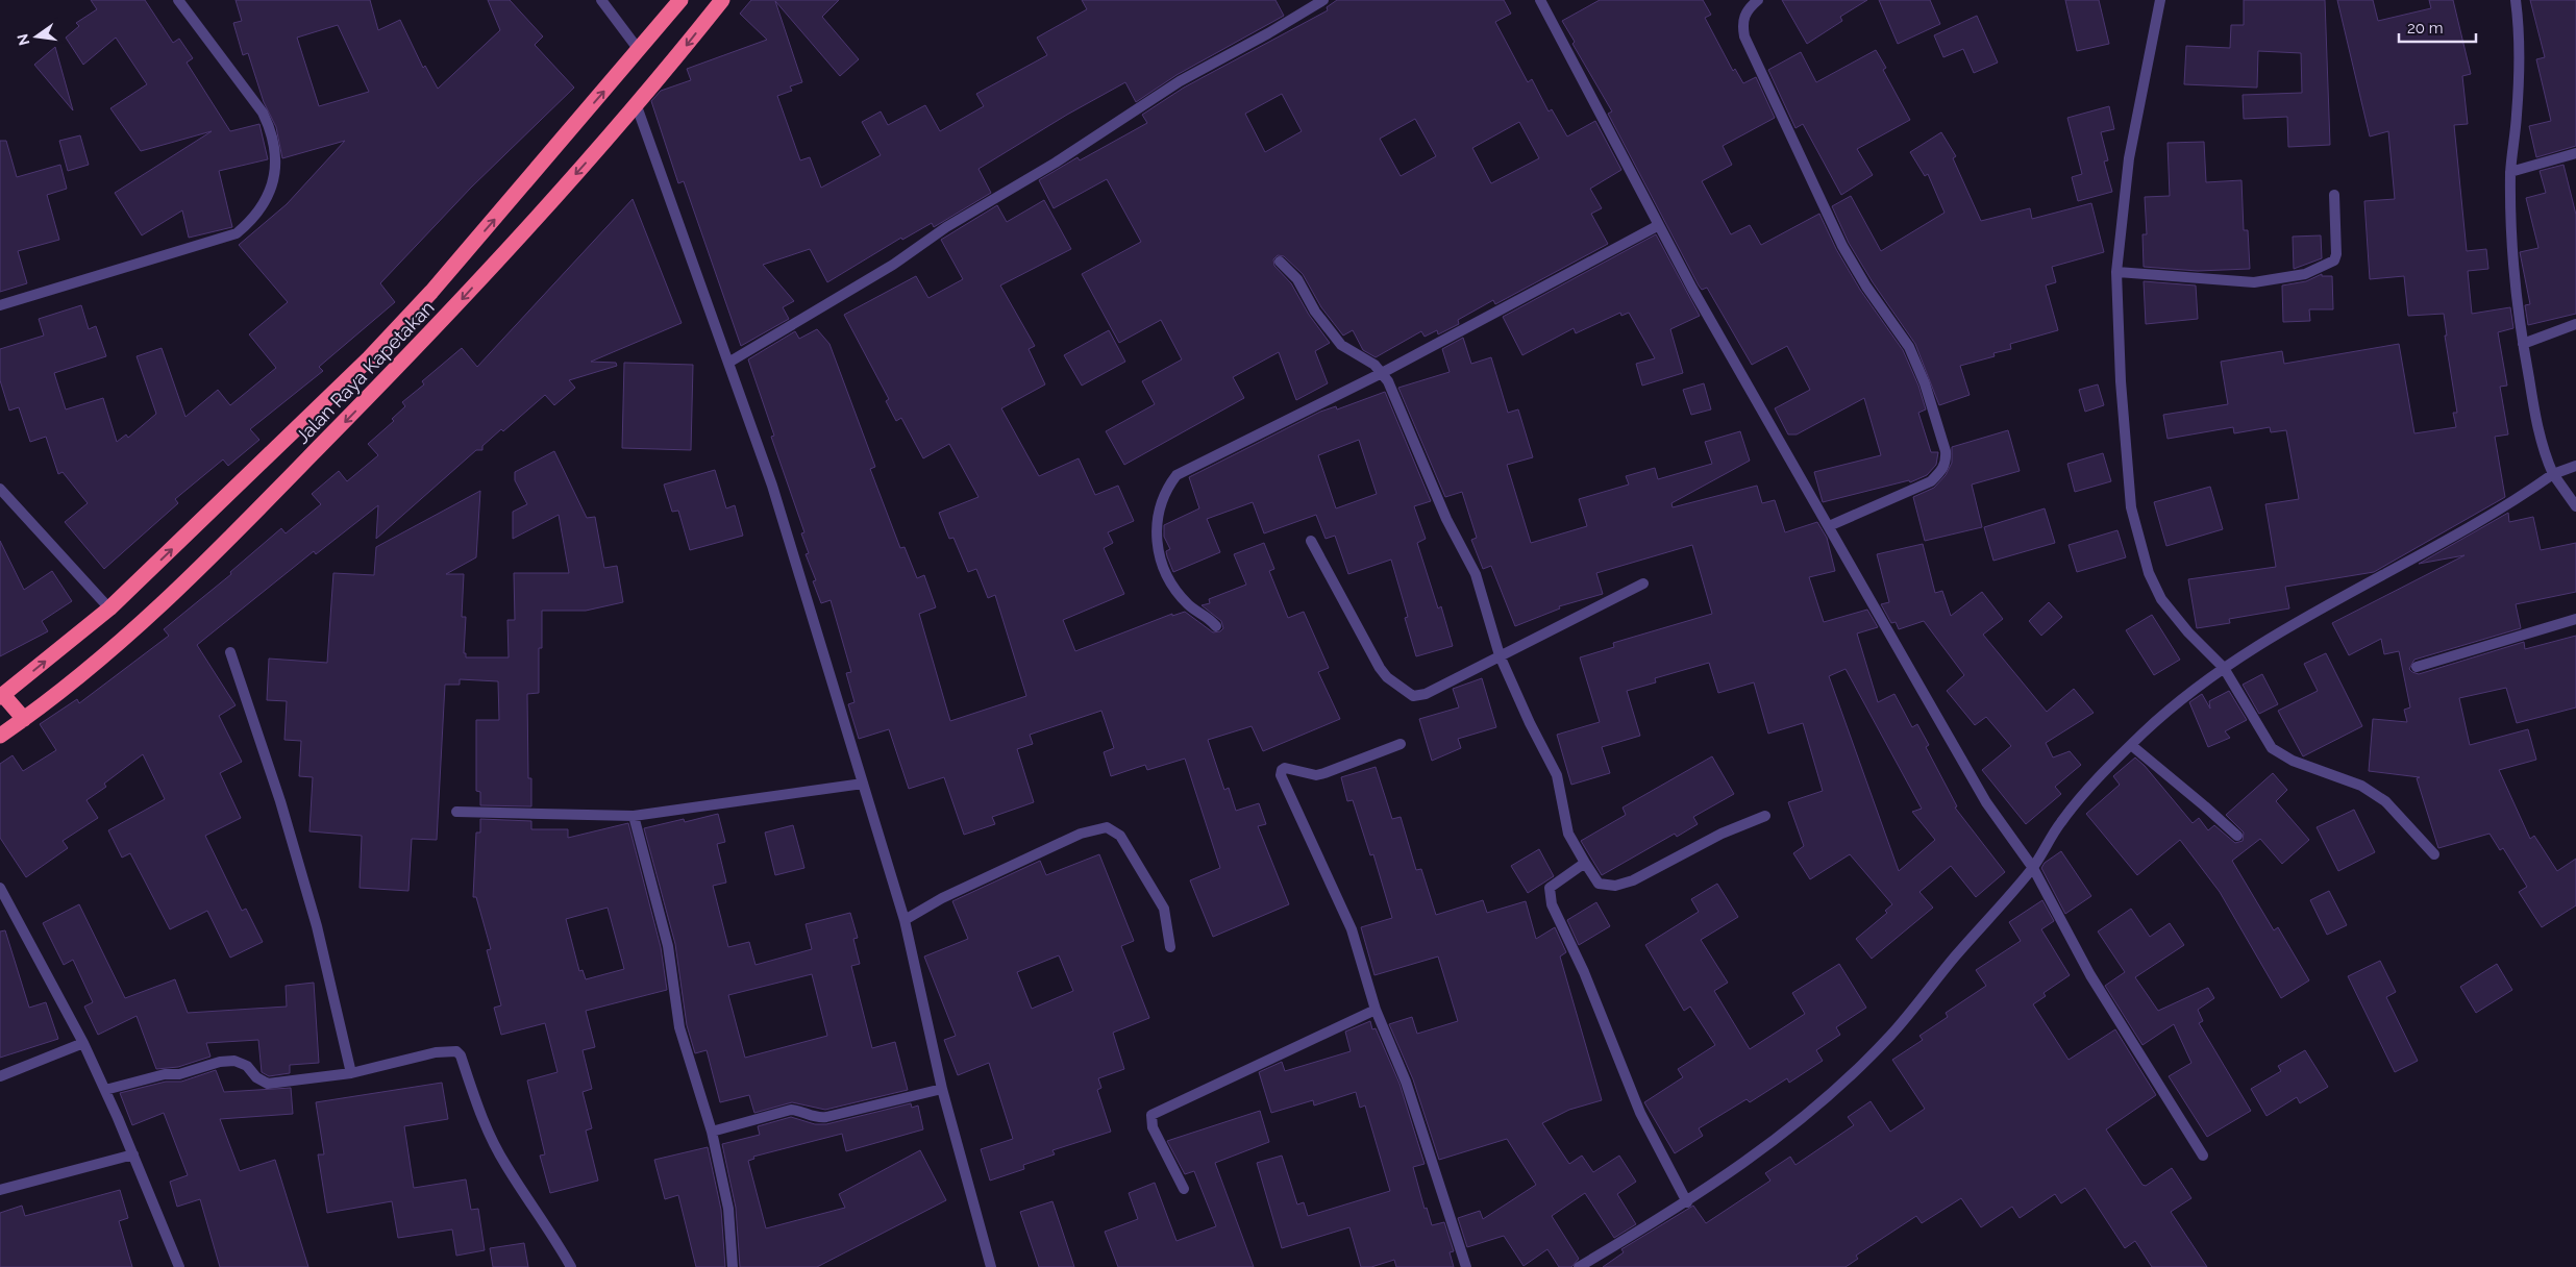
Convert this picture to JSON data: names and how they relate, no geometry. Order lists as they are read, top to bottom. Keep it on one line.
{"streets":{"highway":["Jalan Raya Kapetakan"]},"scale_bar":"20 m","north":"left"}
